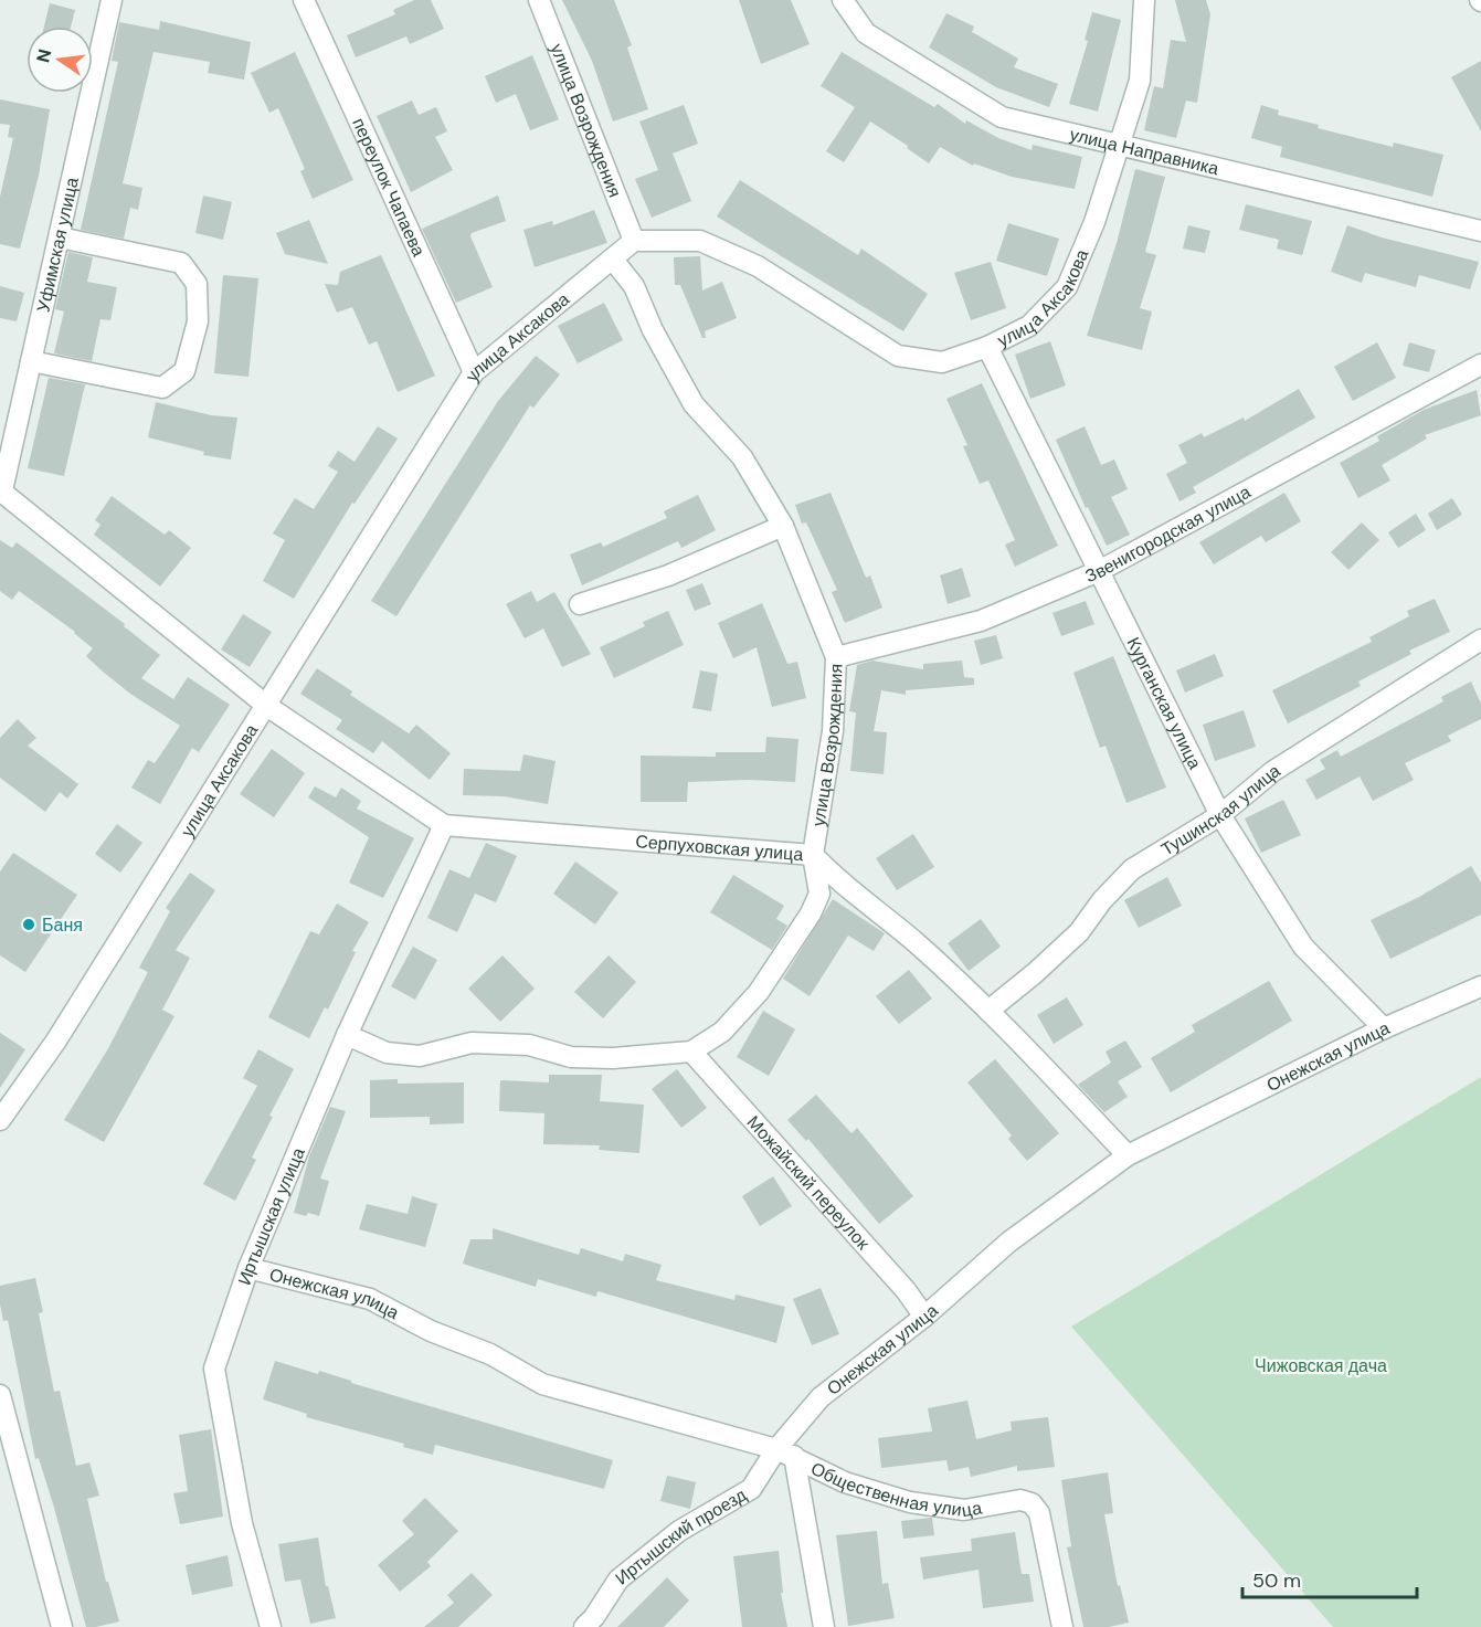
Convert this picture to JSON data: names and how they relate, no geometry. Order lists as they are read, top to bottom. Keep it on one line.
{"streets":{"street":["улица Возрождения","улица Направника","переулок Чапаева","Уфимская улица","улица Аксакова","Звенигородская улица","Курганская улица","Тушинская улица","Серпуховская улица","Онежская улица","Можайский переулок","Иртышская улица","Общественная улица","Иртышский проезд"]},"crossings":[["улица Возрождения","улица Аксакова"],["улица Возрождения","Звенигородская улица"],["улица Возрождения","Серпуховская улица"],["улица Направника","улица Аксакова"],["переулок Чапаева","улица Аксакова"],["Уфимская улица","Серпуховская улица"],["улица Аксакова","Курганская улица"],["улица Аксакова","Серпуховская улица"],["Звенигородская улица","Курганская улица"],["Курганская улица","Тушинская улица"],["Курганская улица","Онежская улица"],["Тушинская улица","Серпуховская улица"],["Серпуховская улица","Онежская улица"],["Серпуховская улица","Иртышская улица"],["Онежская улица","Можайский переулок"],["Онежская улица","Иртышская улица"],["Онежская улица","Общественная улица"],["Онежская улица","Иртышский проезд"],["Общественная улица","Иртышский проезд"]],"parks":["Чижовская дача"],"places":["Баня"],"scale_bar":"50 m","north":"left"}
